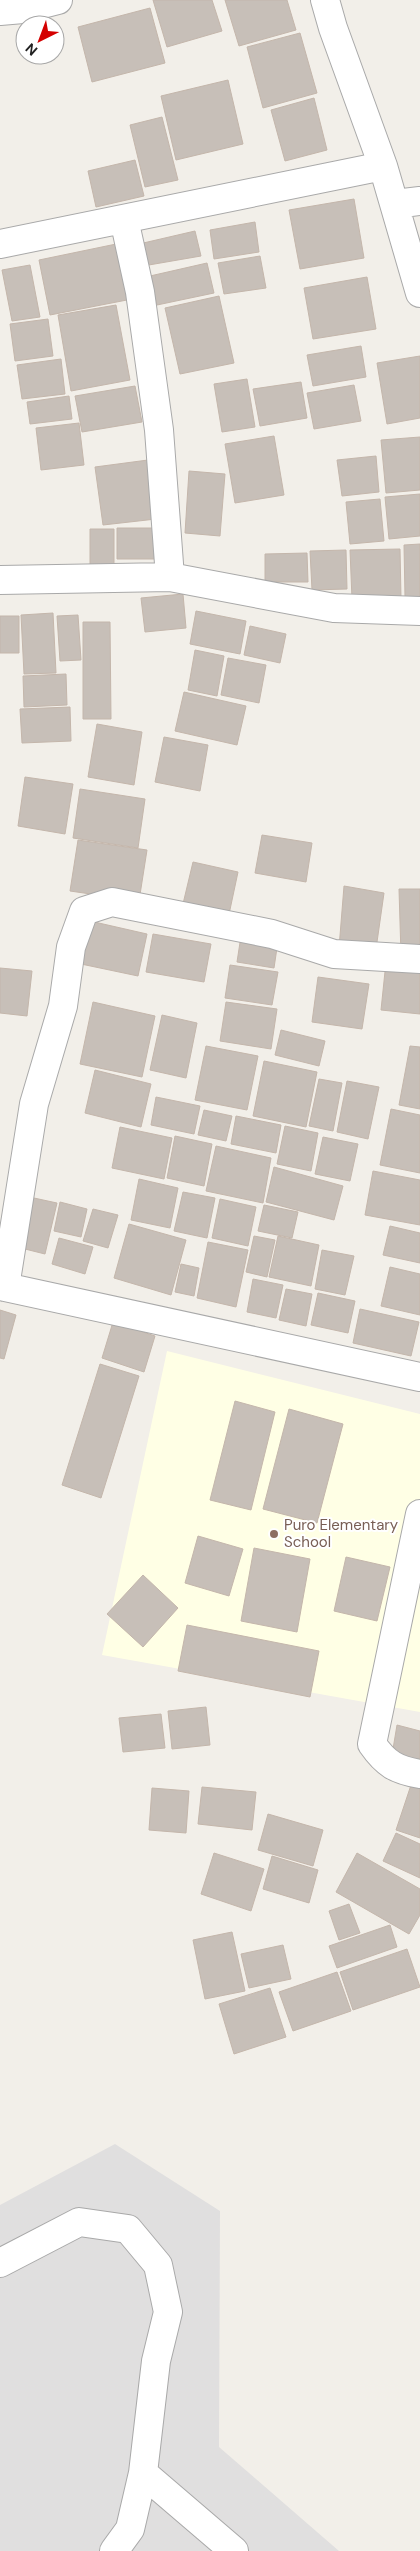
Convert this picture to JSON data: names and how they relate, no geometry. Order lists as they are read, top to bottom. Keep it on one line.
{"places":["Puro Elementary School"],"north":"bottom left"}
